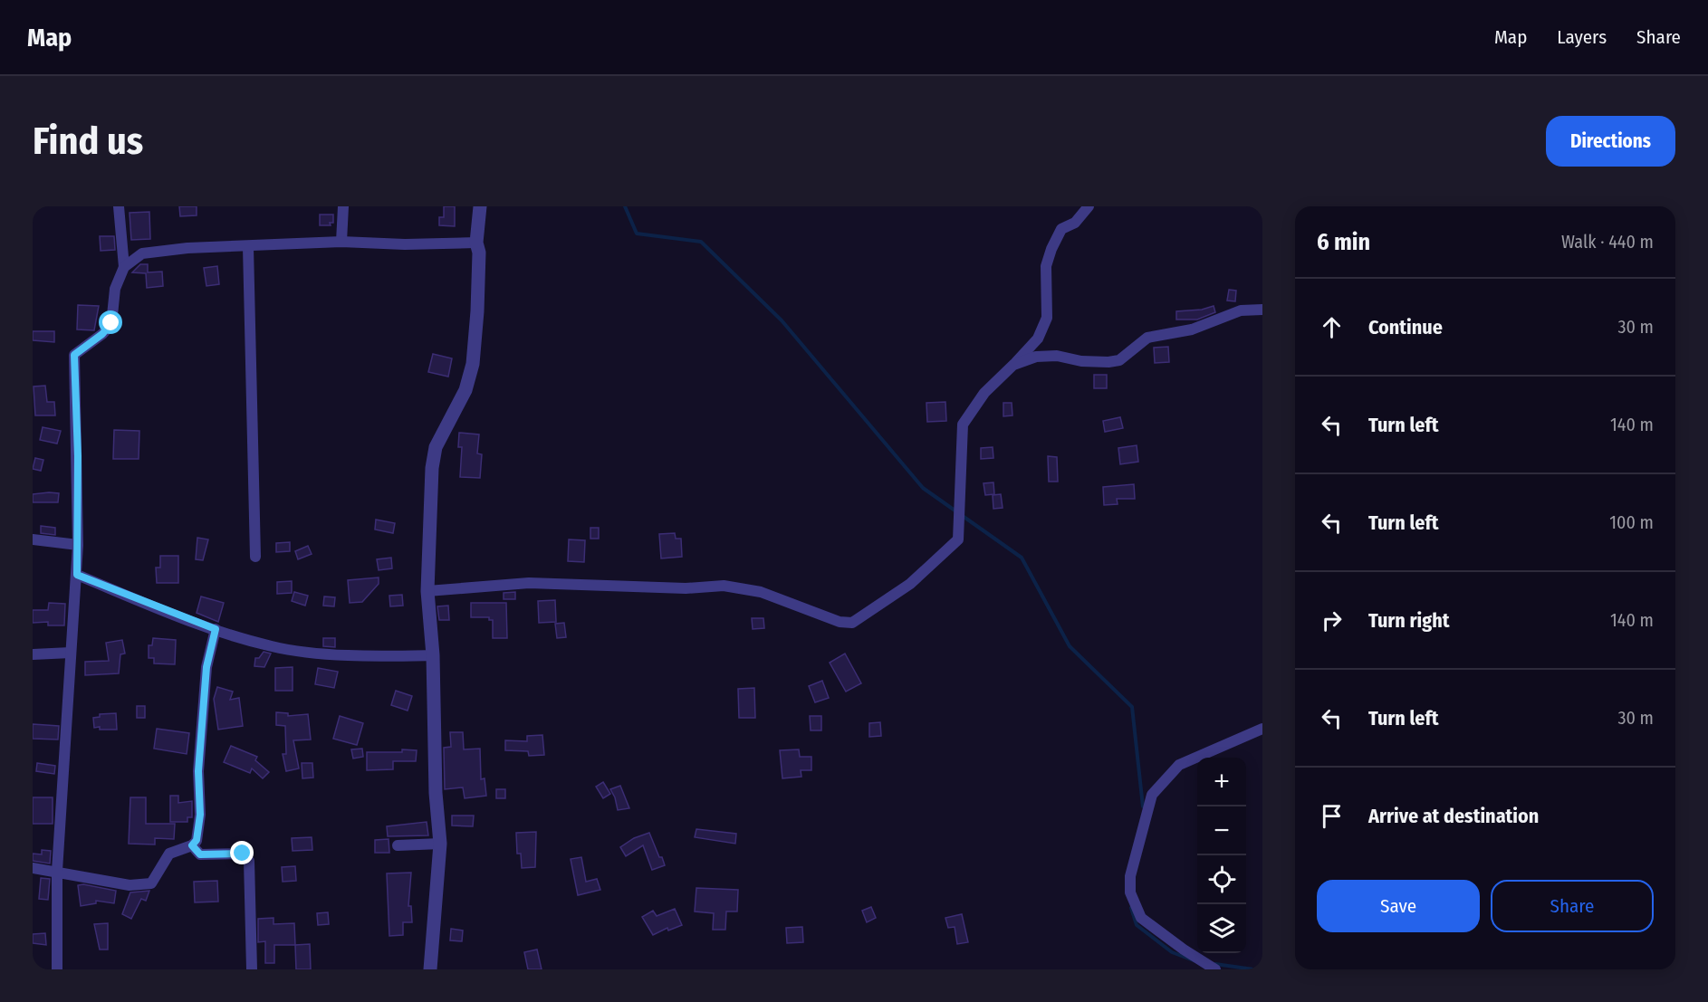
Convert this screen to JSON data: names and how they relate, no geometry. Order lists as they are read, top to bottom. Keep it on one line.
{"page":{"header":"Map","nav":["Map","Layers","Share"],"buttons":["Directions",["Save","Share"]],"title":"Find us","heading":["6 min","Walk · 440 m"],"list":[["Continue","30 m"],["Turn left","140 m"],["Turn left","100 m"],["Turn right","140 m"],["Turn left","30 m"],"Arrive at destination"],"map_buttons":["+","−"]}}
